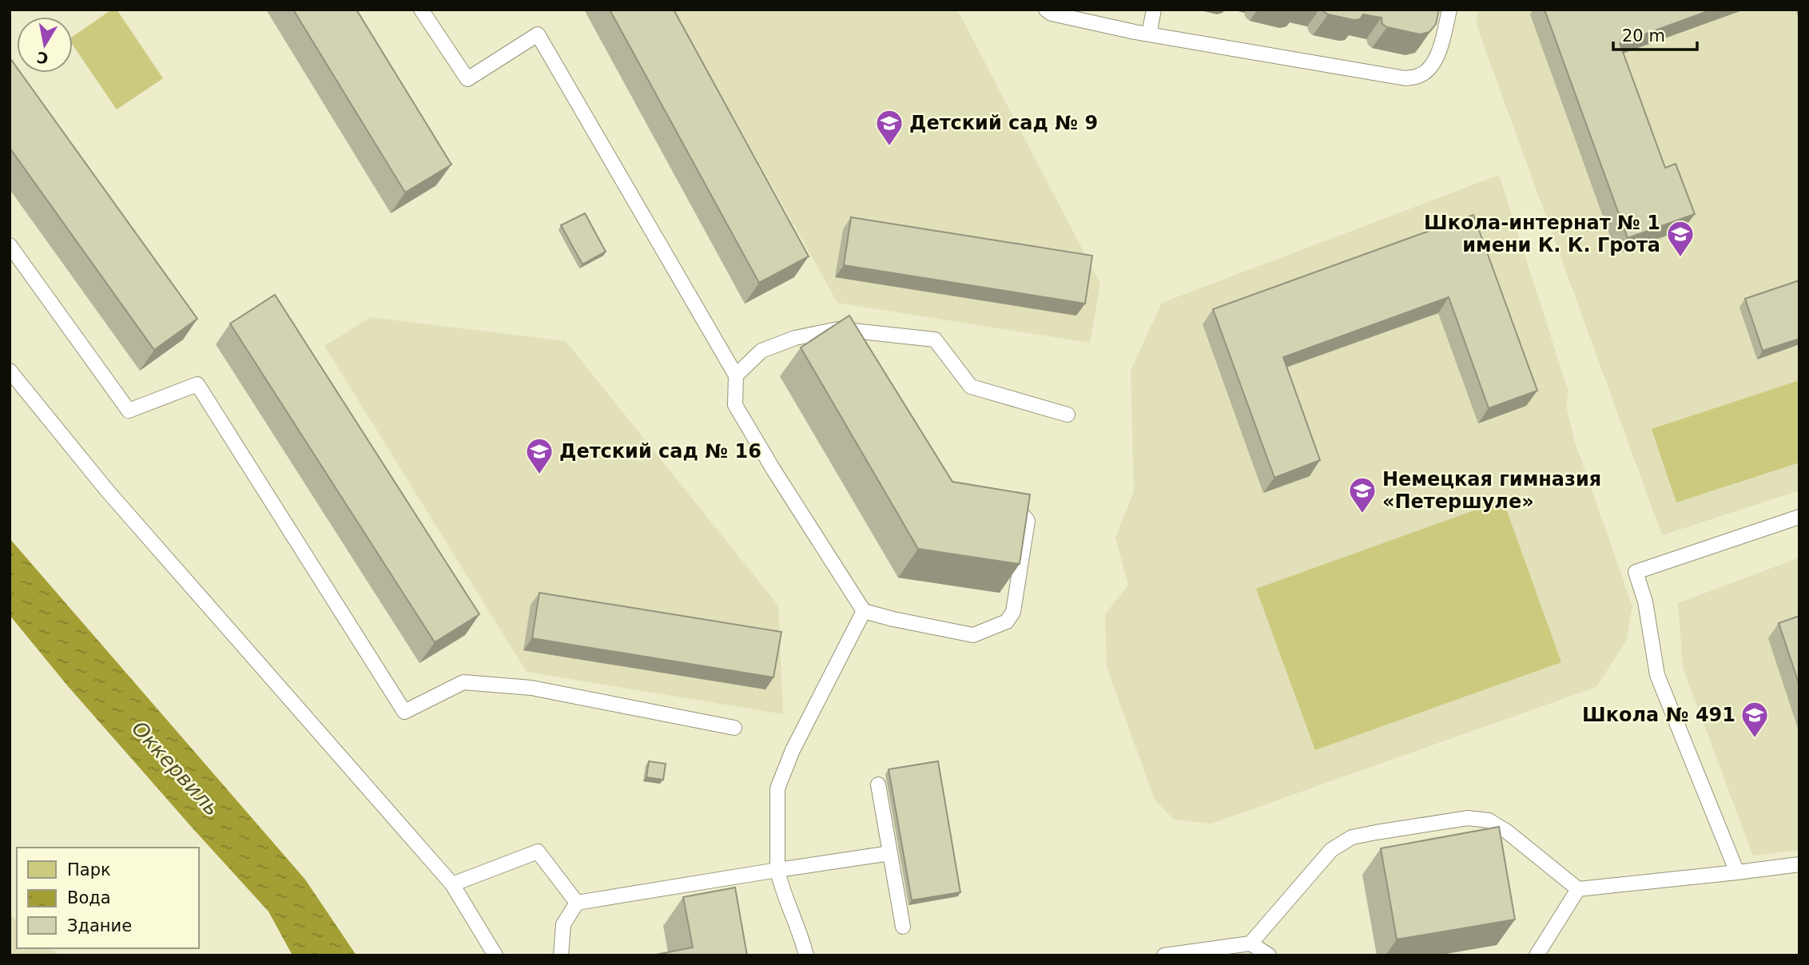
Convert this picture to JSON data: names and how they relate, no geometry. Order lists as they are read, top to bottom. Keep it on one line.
{"water":["Оккервиль"],"places":{"school or university":["Детский сад № 9","Школа-интернат № 1 имени К. К. Грота","Детский сад № 16","Немецкая гимназия «Петершуле»","Школа № 491"]},"legend":["Парк","Вода","Здание"],"scale_bar":"20 m","north":"bottom"}
